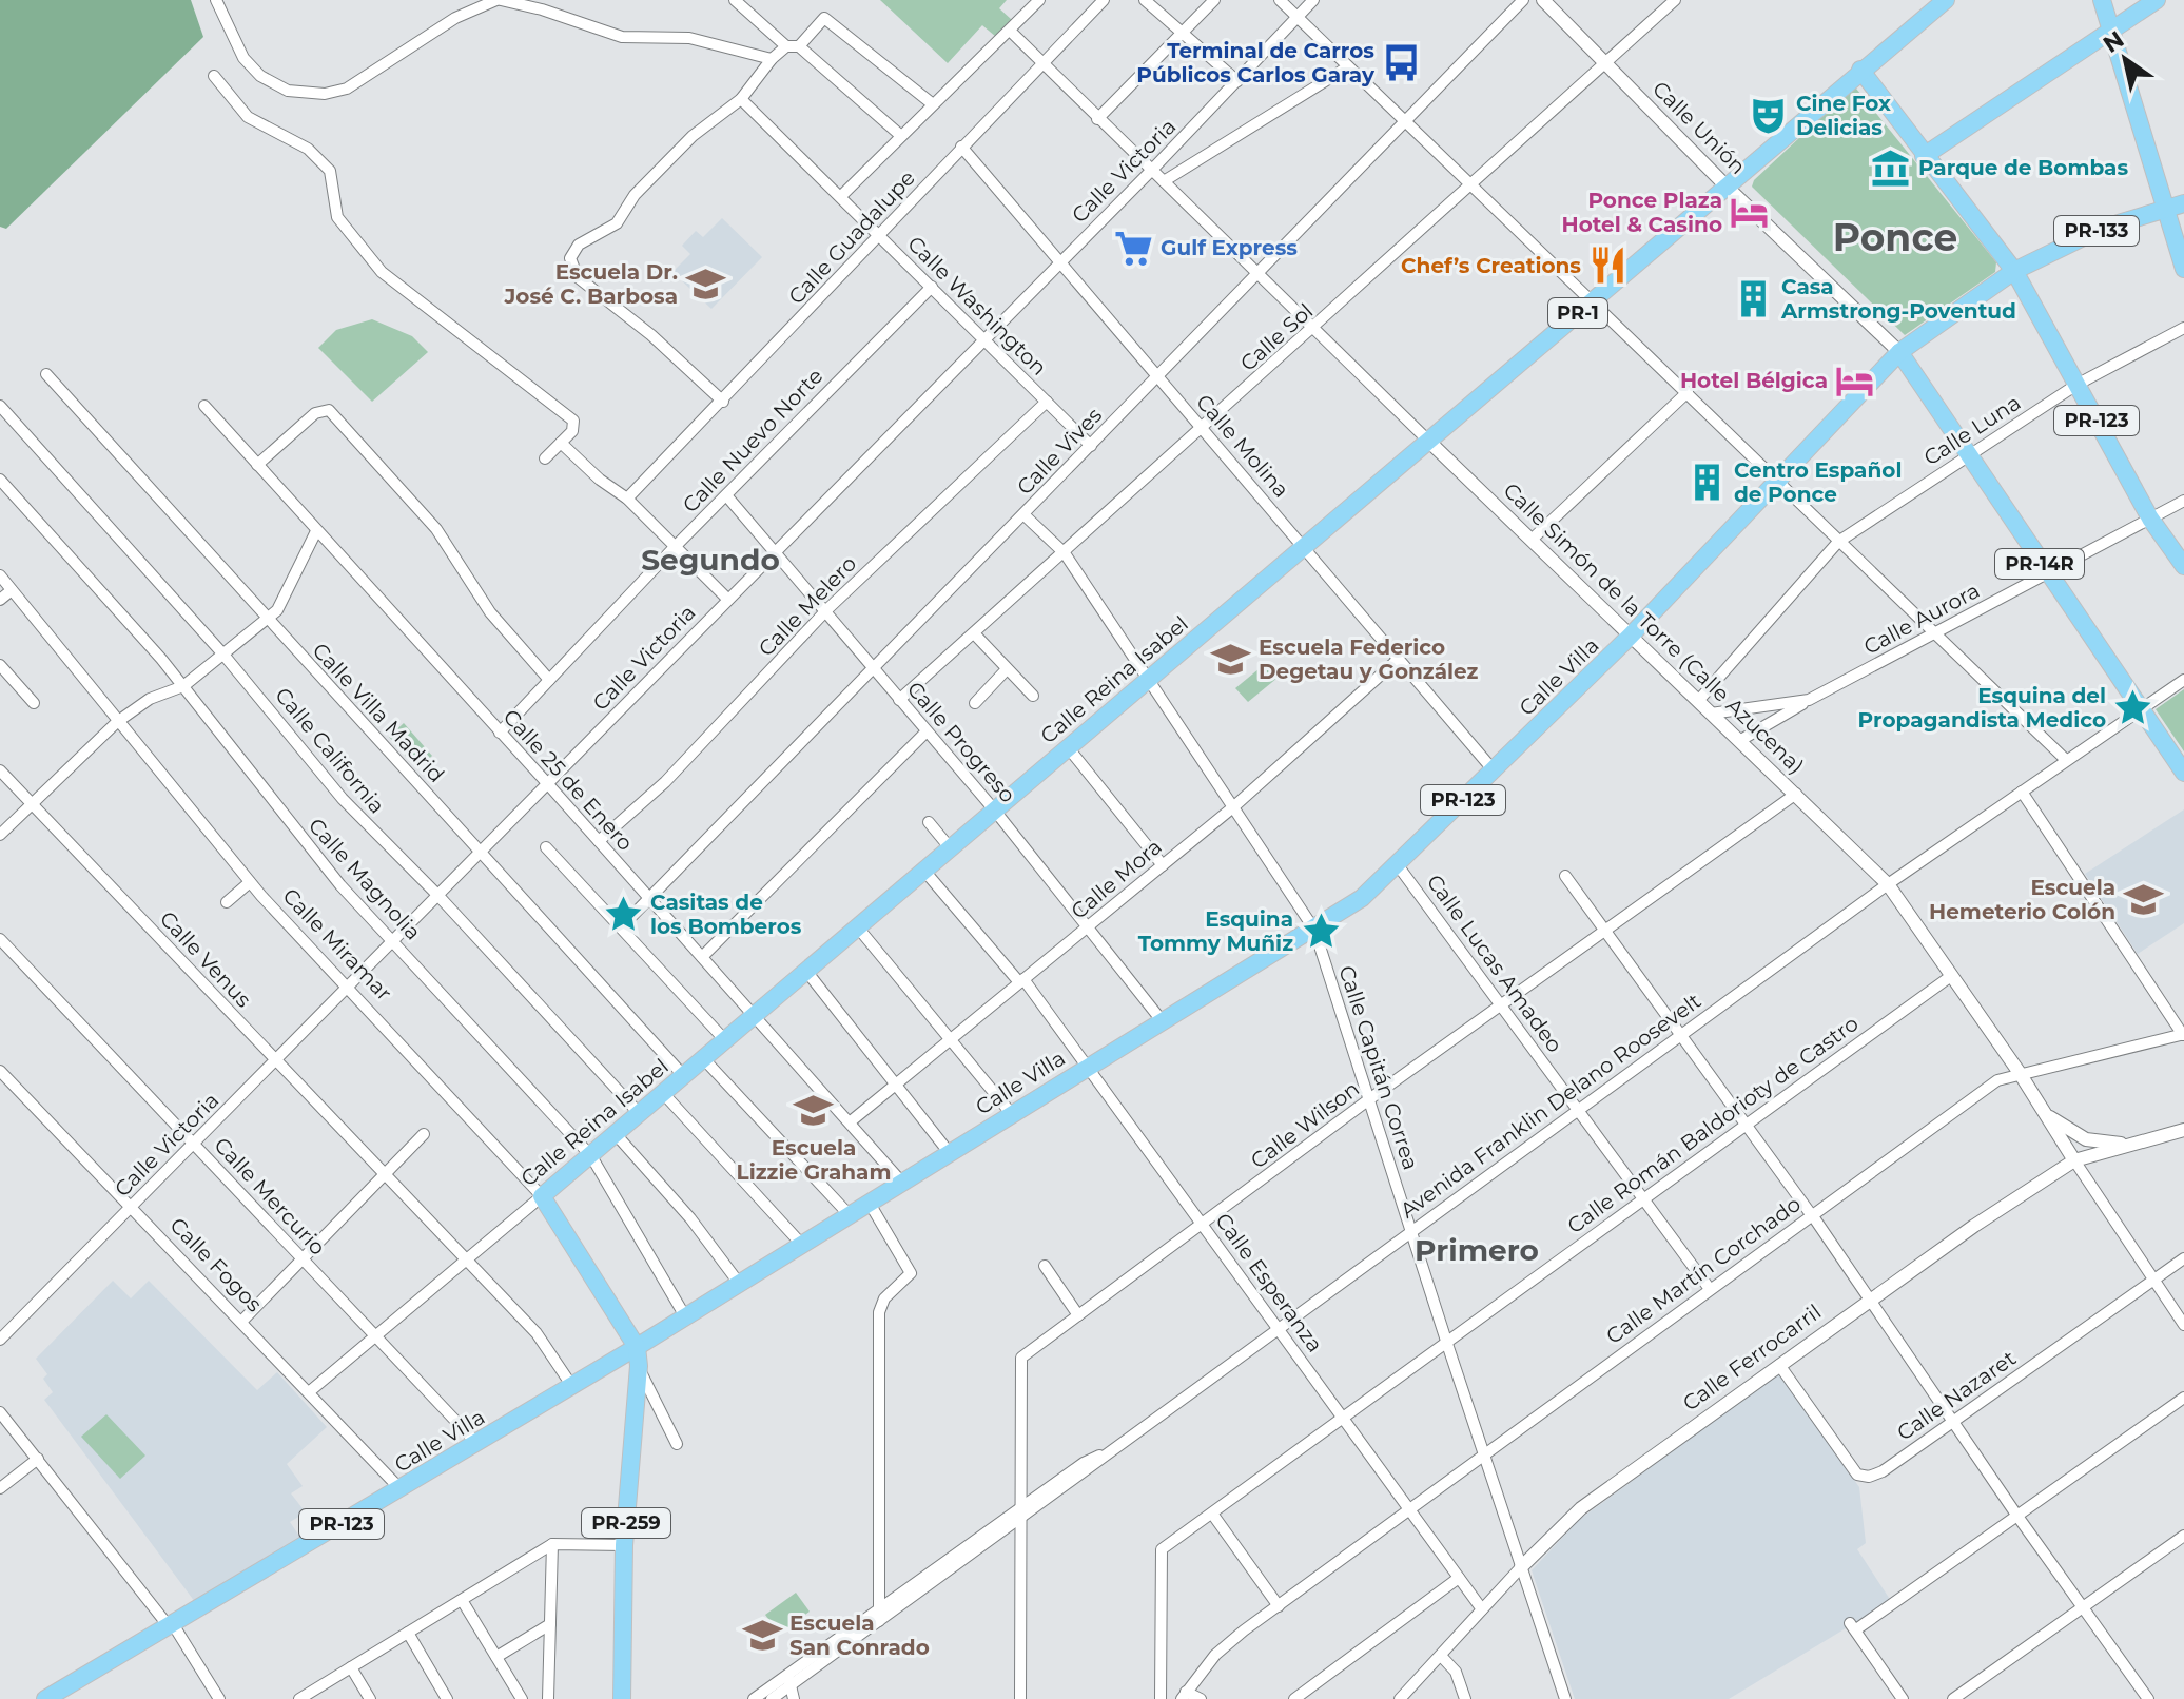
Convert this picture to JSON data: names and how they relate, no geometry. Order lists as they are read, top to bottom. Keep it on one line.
{"streets":{"main road":["PR-133","PR-1","PR-123","PR-14R","Calle Villa","Calle Reina Isabel","Calle Miramar","PR-259"],"street":["Calle Unión","Calle Victoria","Calle Guadalupe","Calle Washington","Calle Sol","Calle Luna","Calle Nuevo Norte","Calle Molina","Calle Vives","Calle Melero","Calle Aurora","Calle Simón de la Torre (Calle Azucena)","Calle Villa Madrid","Calle Progreso","Calle California","Calle 25 de Enero","Calle Magnolia","Calle Mora","Calle Venus","Calle Lucas Amadeo","Calle Capitán Correa","Avenida Franklin Delano Roosevelt","Calle Wilson","Calle Román Baldorioty de Castro","Calle Mercurio","Calle Fogos","Calle Martín Corchado","Calle Esperanza","Calle Ferrocarril","Calle Nazaret"]},"crossings":[["Calle Unión","PR-133"],["Calle Unión","Calle Sol"],["Calle Unión","PR-14R"],["Calle Unión","Calle Villa"],["Calle Unión","Calle Reina Isabel"],["Calle Victoria","Calle Washington"],["Calle Victoria","Calle Molina"],["Calle Victoria","Calle Simón de la Torre (Calle Azucena)"],["Calle Victoria","Calle Villa Madrid"],["Calle Victoria","Calle Progreso"],["Calle Victoria","Calle California"],["Calle Victoria","Calle 25 de Enero"],["Calle Victoria","Calle Magnolia"],["Calle Victoria","Calle Miramar"],["Calle Victoria","Calle Venus"],["Calle Victoria","Calle Mercurio"],["Calle Victoria","Calle Fogos"],["PR-133","PR-123"],["PR-133","PR-14R"],["PR-133","Calle Villa"],["Calle Guadalupe","Calle Washington"],["Calle Guadalupe","Calle Molina"],["Calle Guadalupe","Calle Simón de la Torre (Calle Azucena)"],["Calle Washington","Calle Nuevo Norte"],["Calle Washington","Calle Vives"],["Calle Washington","Calle Melero"],["Calle Sol","Calle Molina"],["Calle Sol","Calle Simón de la Torre (Calle Azucena)"],["Calle Sol","Calle Progreso"],["Calle Sol","Calle Capitán Correa"],["PR-123","Calle Luna"],["PR-123","Calle Aurora"],["Calle Luna","PR-14R"],["Calle Luna","Calle Simón de la Torre (Calle Azucena)"],["Calle Nuevo Norte","Calle Progreso"],["Calle Nuevo Norte","Calle 25 de Enero"],["Calle Molina","Calle Vives"],["Calle Molina","Calle Villa"],["Calle Molina","Calle Reina Isabel"],["Calle Molina","Calle Mora"],["Calle Vives","Calle Simón de la Torre (Calle Azucena)"],["Calle Vives","Calle Progreso"],["Calle Vives","Calle 25 de Enero"],["Calle Vives","Calle Capitán Correa"],["PR-14R","Calle Aurora"],["PR-14R","Calle Villa"],["PR-14R","Avenida Franklin Delano Roosevelt"],["Calle Melero","Calle Progreso"],["Calle Melero","Calle 25 de Enero"],["Calle Aurora","Calle Simón de la Torre (Calle Azucena)"],["Calle Simón de la Torre (Calle Azucena)","Calle Villa"],["Calle Simón de la Torre (Calle Azucena)","Calle Reina Isabel"],["Calle Simón de la Torre (Calle Azucena)","Avenida Franklin Delano Roosevelt"],["Calle Simón de la Torre (Calle Azucena)","Calle Wilson"],["Calle Simón de la Torre (Calle Azucena)","Calle Román Baldorioty de Castro"],["Calle Simón de la Torre (Calle Azucena)","Calle Martín Corchado"],["Calle Simón de la Torre (Calle Azucena)","Calle Ferrocarril"],["Calle Simón de la Torre (Calle Azucena)","Calle Nazaret"],["Calle Villa","Calle Progreso"],["Calle Villa","Calle 25 de Enero"],["Calle Villa","Calle Magnolia"],["Calle Villa","Calle Miramar"],["Calle Villa","Calle Lucas Amadeo"],["Calle Villa","Calle Capitán Correa"],["Calle Villa","Calle Mercurio"],["Calle Villa","Calle Fogos"],["Calle Villa","Calle Esperanza"],["Calle Villa","PR-259"],["Calle Reina Isabel","Calle Villa Madrid"],["Calle Reina Isabel","Calle Progreso"],["Calle Reina Isabel","Calle California"],["Calle Reina Isabel","Calle 25 de Enero"],["Calle Reina Isabel","Calle Magnolia"],["Calle Reina Isabel","Calle Miramar"],["Calle Reina Isabel","Calle Venus"],["Calle Reina Isabel","Calle Capitán Correa"],["Calle Reina Isabel","Calle Mercurio"],["Calle Reina Isabel","Calle Fogos"],["Calle Reina Isabel","Calle Esperanza"],["Calle Progreso","Calle Mora"],["Calle 25 de Enero","Calle Mora"],["Calle Mora","Calle Capitán Correa"],["Calle Mora","Calle Esperanza"],["Calle Miramar","PR-259"],["Calle Lucas Amadeo","Avenida Franklin Delano Roosevelt"],["Calle Lucas Amadeo","Calle Wilson"],["Calle Lucas Amadeo","Calle Román Baldorioty de Castro"],["Calle Lucas Amadeo","Calle Martín Corchado"],["Calle Capitán Correa","Avenida Franklin Delano Roosevelt"],["Calle Capitán Correa","Calle Wilson"],["Calle Capitán Correa","Calle Román Baldorioty de Castro"],["Calle Capitán Correa","Calle Martín Corchado"],["Calle Capitán Correa","Calle Ferrocarril"],["Avenida Franklin Delano Roosevelt","Calle Wilson"],["Avenida Franklin Delano Roosevelt","Calle Esperanza"],["Calle Wilson","Calle Esperanza"],["Calle Román Baldorioty de Castro","Calle Esperanza"],["Calle Martín Corchado","Calle Esperanza"],["Calle Esperanza","Calle Ferrocarril"],["Calle Ferrocarril","Calle Nazaret"]],"districts":["Ponce","Segundo","Primero"],"places":{"bus stop":["Terminal de Carros Públicos Carlos Garay"],"theatre":["Cine Fox Delicias"],"museum":["Parque de Bombas"],"hotel":["Ponce Plaza Hotel & Casino","Hotel Bélgica"],"supermarket":["Gulf Express"],"restaurant":["Chef’s Creations"],"school or university":["Escuela Dr. José C. Barbosa","Escuela Federico Degetau y González","Escuela Hemeterio Colón","Escuela Lizzie Graham","Escuela San Conrado"],"building":["Casa Armstrong-Poventud","Centro Español de Ponce"],"place":["Esquina del Propagandista Medico","Casitas de los Bomberos","Esquina Tommy Muñiz"]},"north":"top left"}
